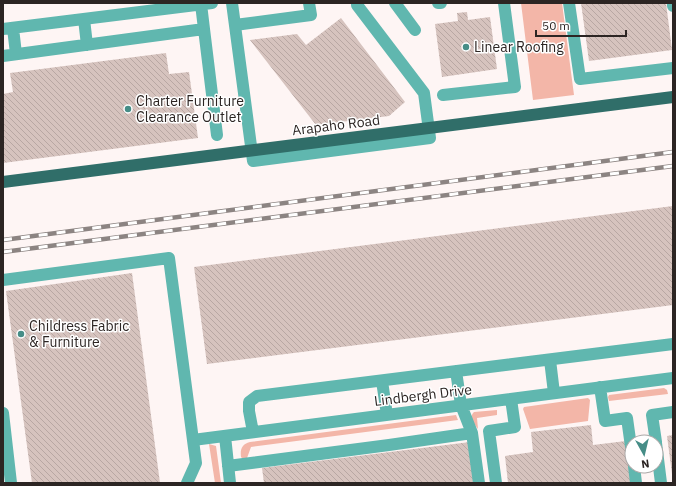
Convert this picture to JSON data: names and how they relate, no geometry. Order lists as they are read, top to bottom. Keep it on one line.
{"streets":{"main road":["Arapaho Road"],"street":["Lindbergh Drive"]},"places":["Linear Roofing","Charter Furniture Clearance Outlet","Childress Fabric & Furniture"],"scale_bar":"50 m","north":"bottom"}
